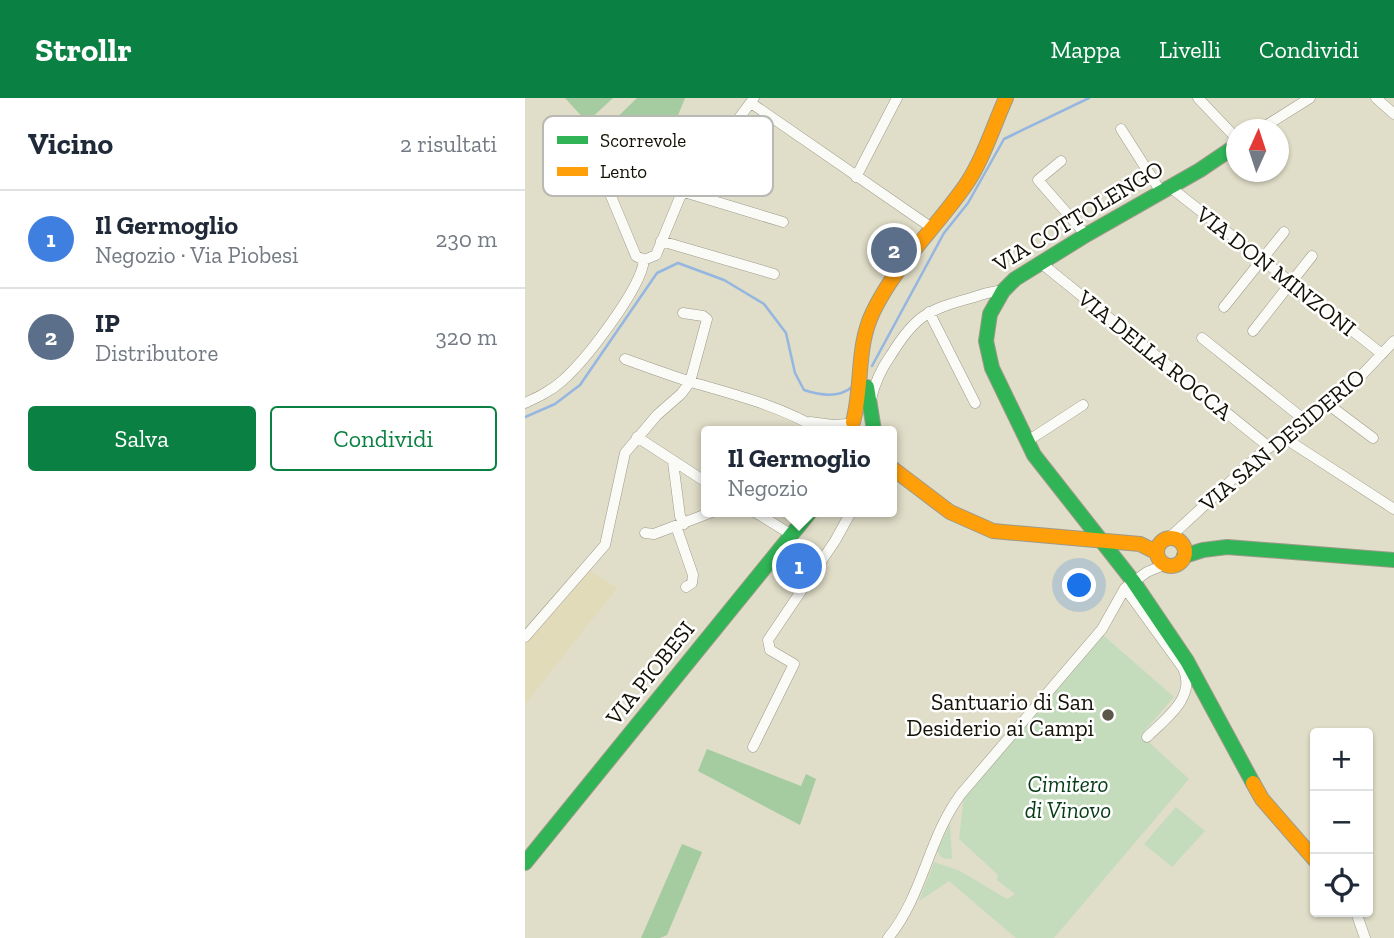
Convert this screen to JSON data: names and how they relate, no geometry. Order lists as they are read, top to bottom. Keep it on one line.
{"streets":{"street":["VIA COTTOLENGO","VIA DON MINZONI","VIA DELLA ROCCA","VIA SAN DESIDERIO","VIA PIOBESI"]},"crossings":[["VIA COTTOLENGO","VIA DON MINZONI"],["VIA COTTOLENGO","VIA DELLA ROCCA"],["VIA DON MINZONI","VIA SAN DESIDERIO"],["VIA DELLA ROCCA","VIA SAN DESIDERIO"]],"parks":["Cimitero di Vinovo"],"places":["Santuario di San Desiderio ai Campi"],"legend":["Scorrevole","Lento"],"north":"top","page":{"header":"Strollr","nav":["Mappa","Livelli","Condividi"],"heading":["Vicino","2 risultati"],"list":[{"mark":"1","name":"Il Germoglio","note":"Negozio · Via Piobesi","value":"230 m"},{"mark":"2","name":"IP","note":"Distributore","value":"320 m"}],"pins":["2","1"],"buttons":["Salva","Condividi"],"popup":["Il Germoglio","Negozio"],"map_buttons":["+","−"]}}
